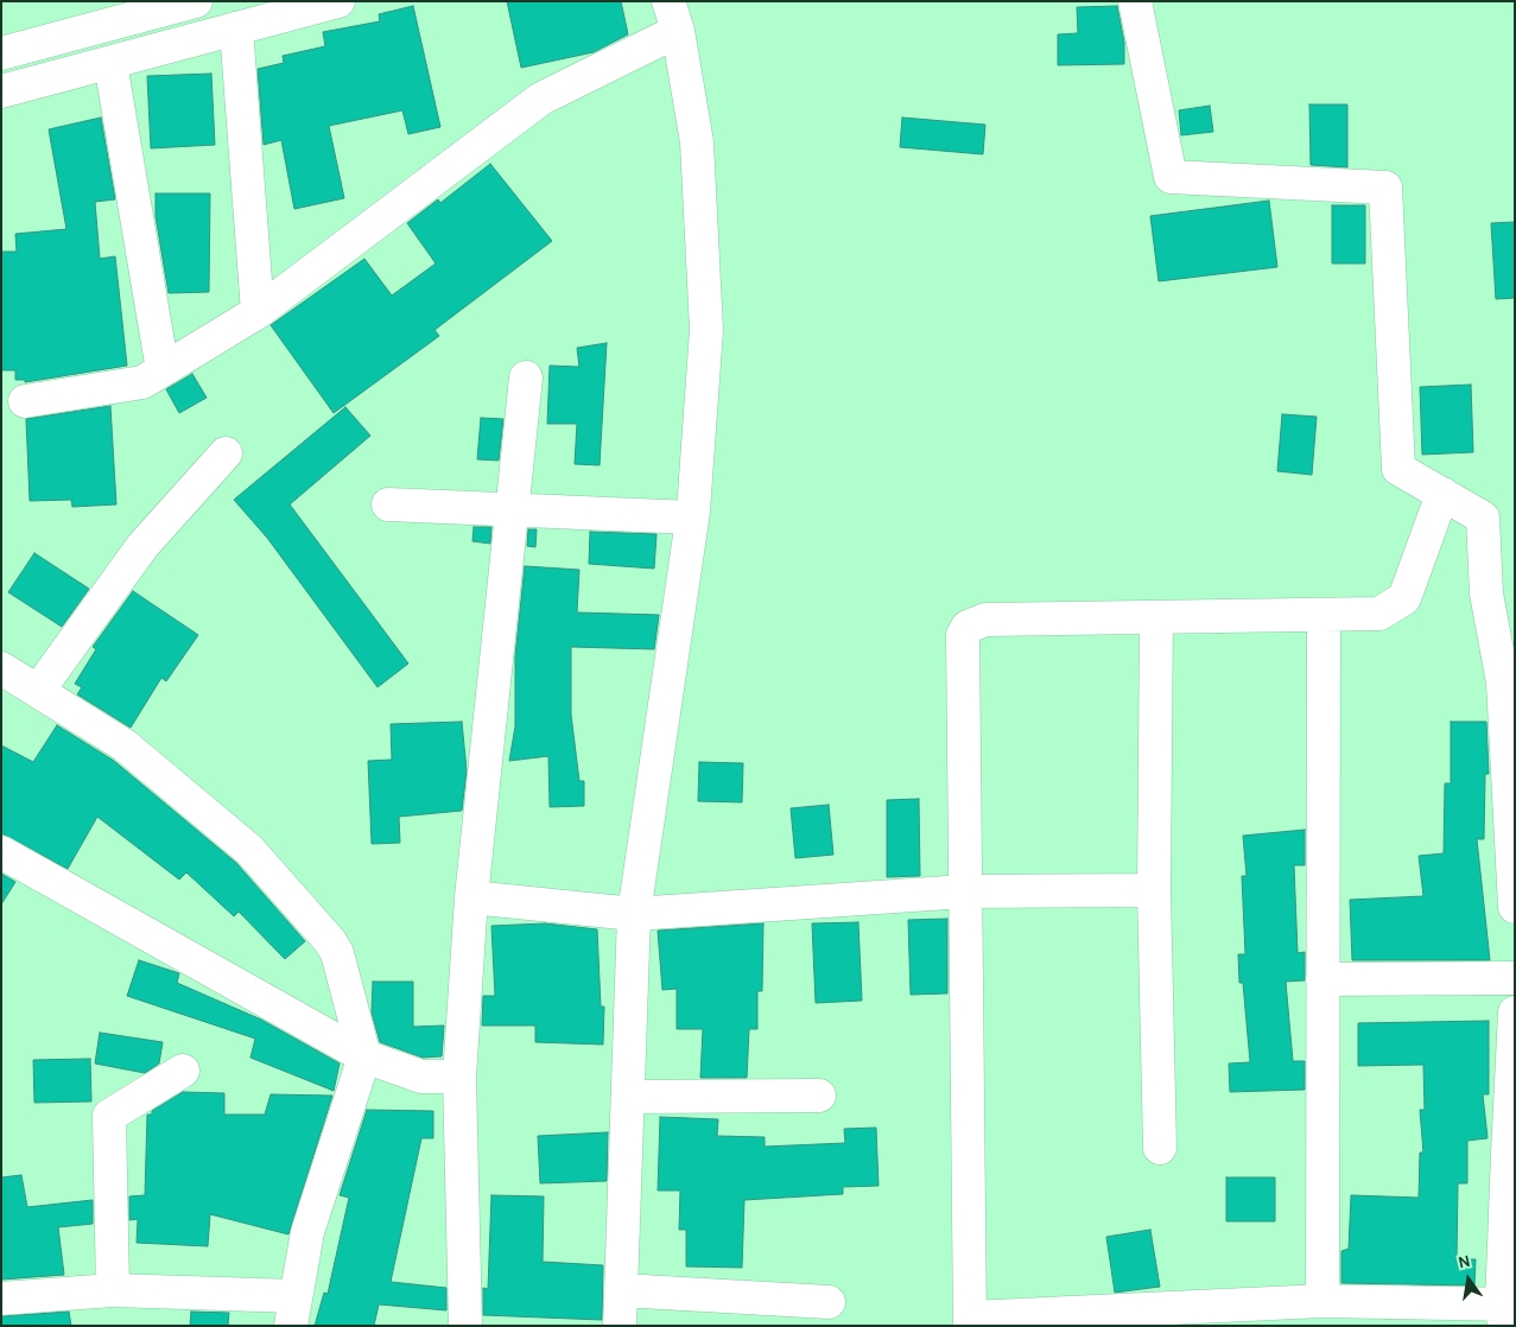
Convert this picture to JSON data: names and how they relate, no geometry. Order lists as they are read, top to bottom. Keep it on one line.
{"north":"top"}
